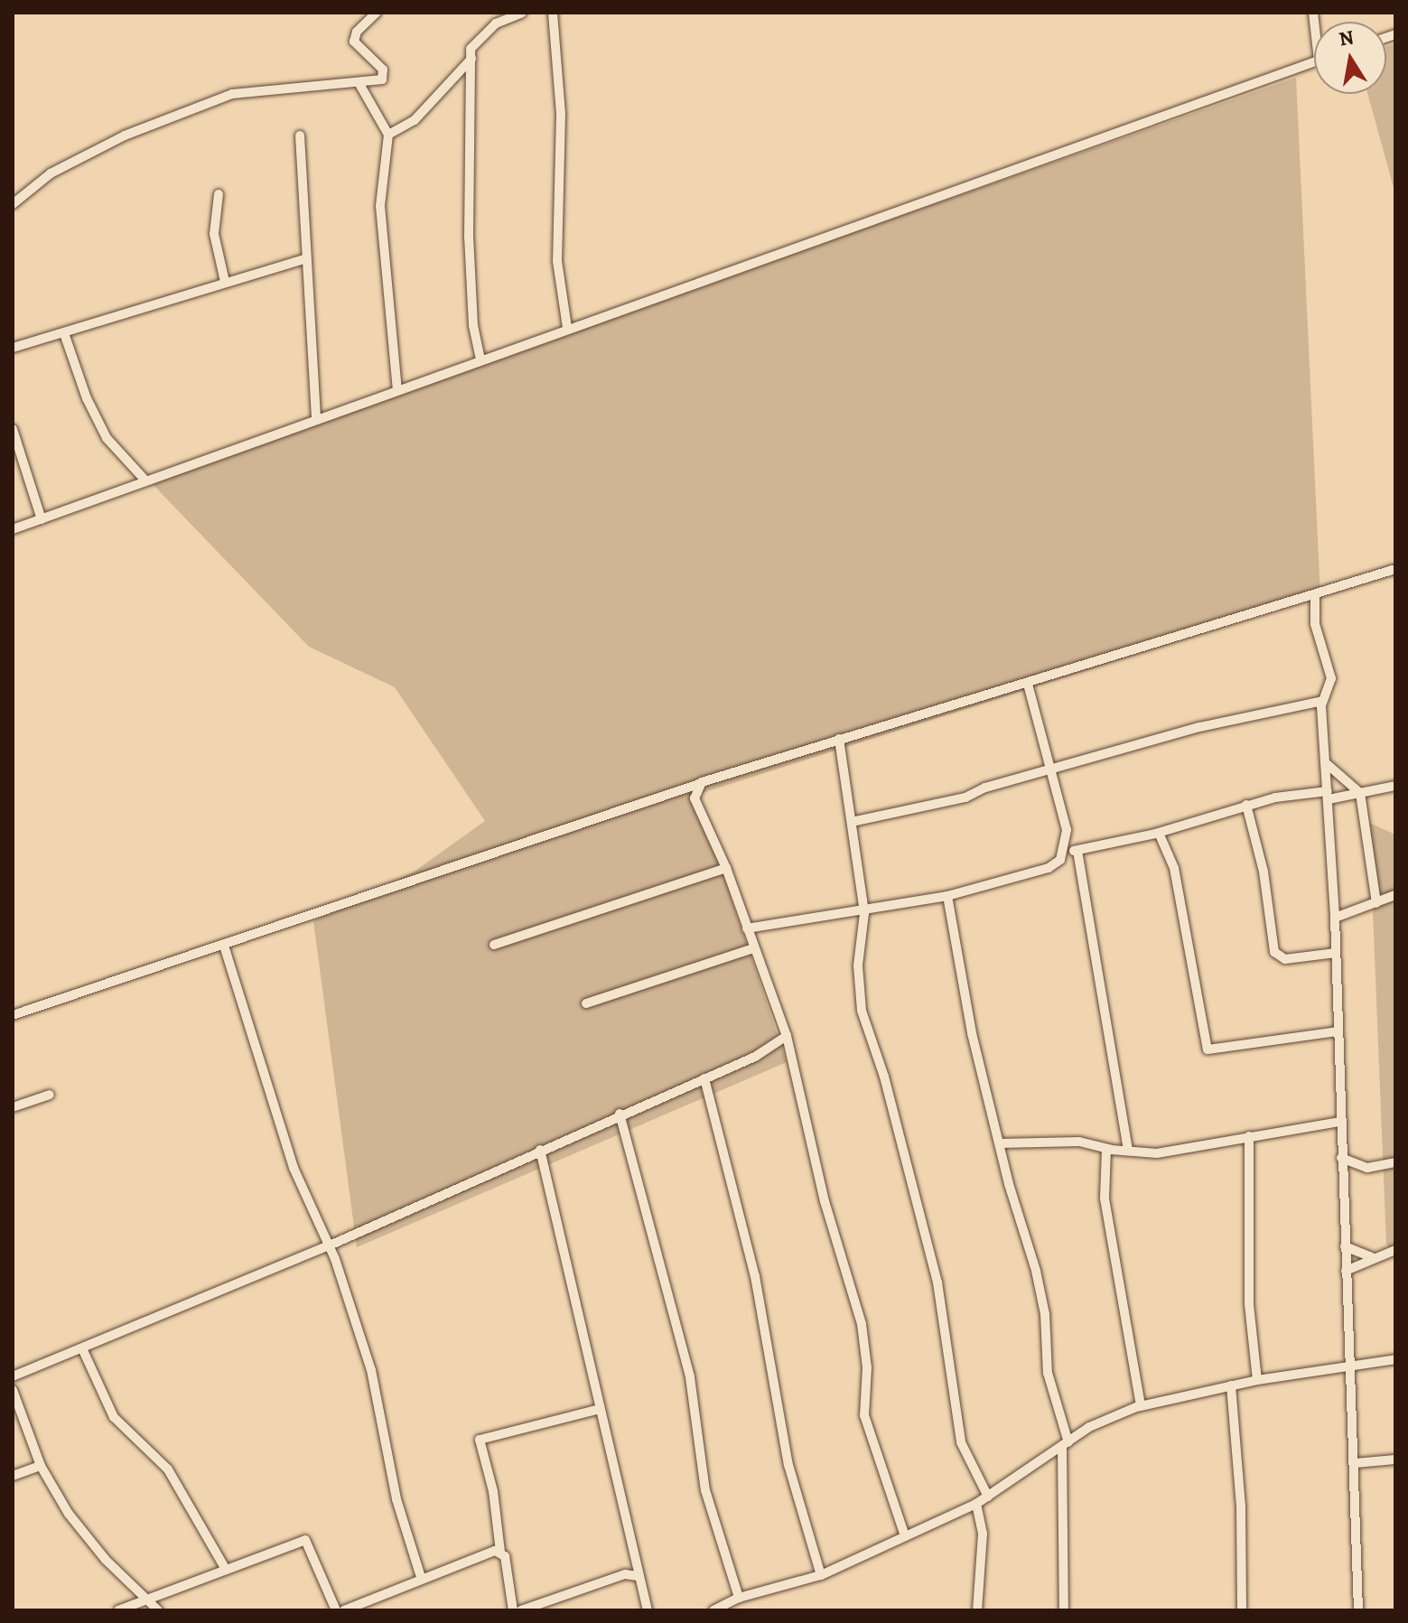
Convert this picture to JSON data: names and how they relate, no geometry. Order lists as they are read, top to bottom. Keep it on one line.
{"north":"top"}
